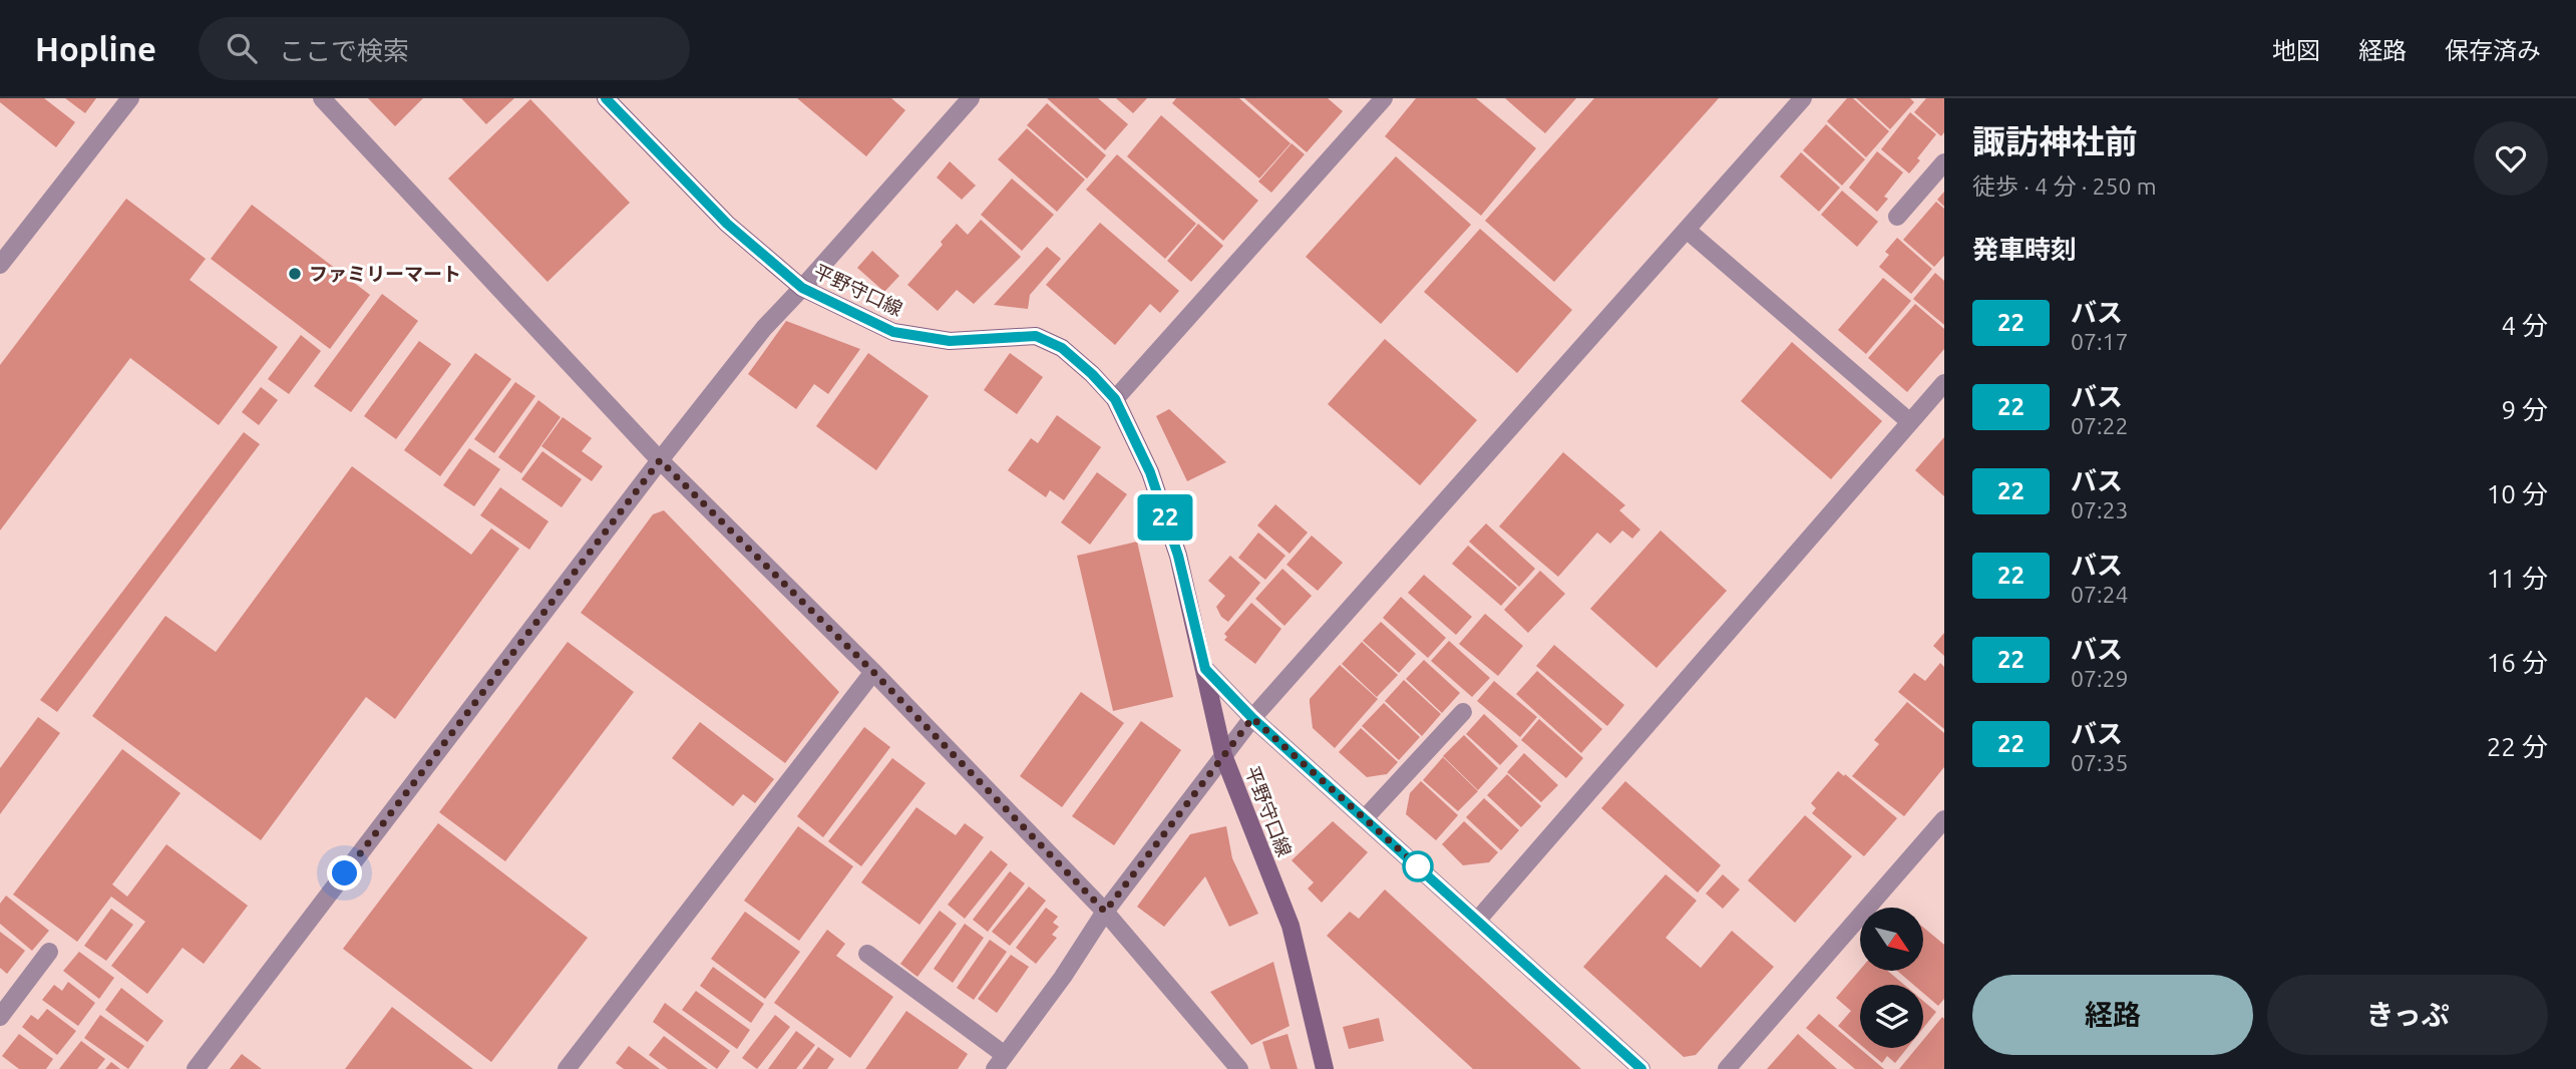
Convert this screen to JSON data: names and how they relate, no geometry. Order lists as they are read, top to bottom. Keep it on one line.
{"streets":{"main road":["平野守口線"]},"places":["ファミリーマート"],"lines":["bus line 22"],"north":"bottom right","page":{"header":"Hopline","search":"ここで検索","nav":["地図","経路","保存済み"],"on_map":"22","heading":[["諏訪神社前","徒歩 · 4 分 · 250 m"],"発車時刻"],"list":[{"mark":"22","name":"バス","note":"07:17","value":"4 分"},{"mark":"22","name":"バス","note":"07:22","value":"9 分"},{"mark":"22","name":"バス","note":"07:23","value":"10 分"},{"mark":"22","name":"バス","note":"07:24","value":"11 分"},{"mark":"22","name":"バス","note":"07:29","value":"16 分"},{"mark":"22","name":"バス","note":"07:35","value":"22 分"}],"buttons":["経路","きっぷ"]}}
